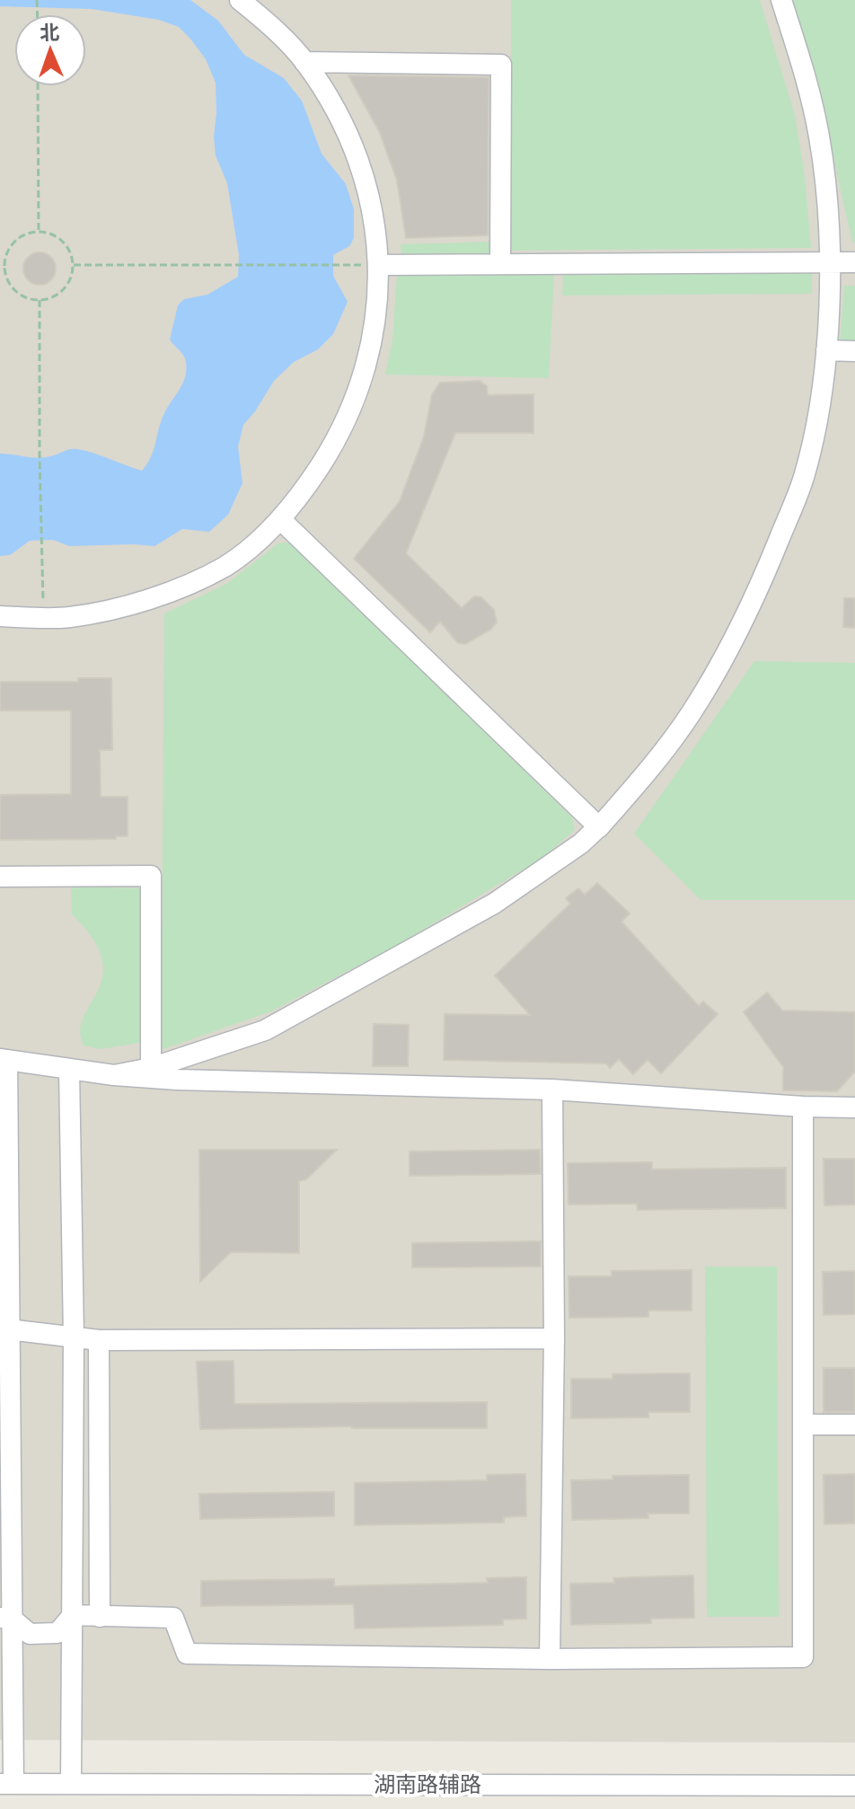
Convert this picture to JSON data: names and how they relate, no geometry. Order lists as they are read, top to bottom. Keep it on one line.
{"streets":{"street":["湖南路辅路"]},"north":"top"}
